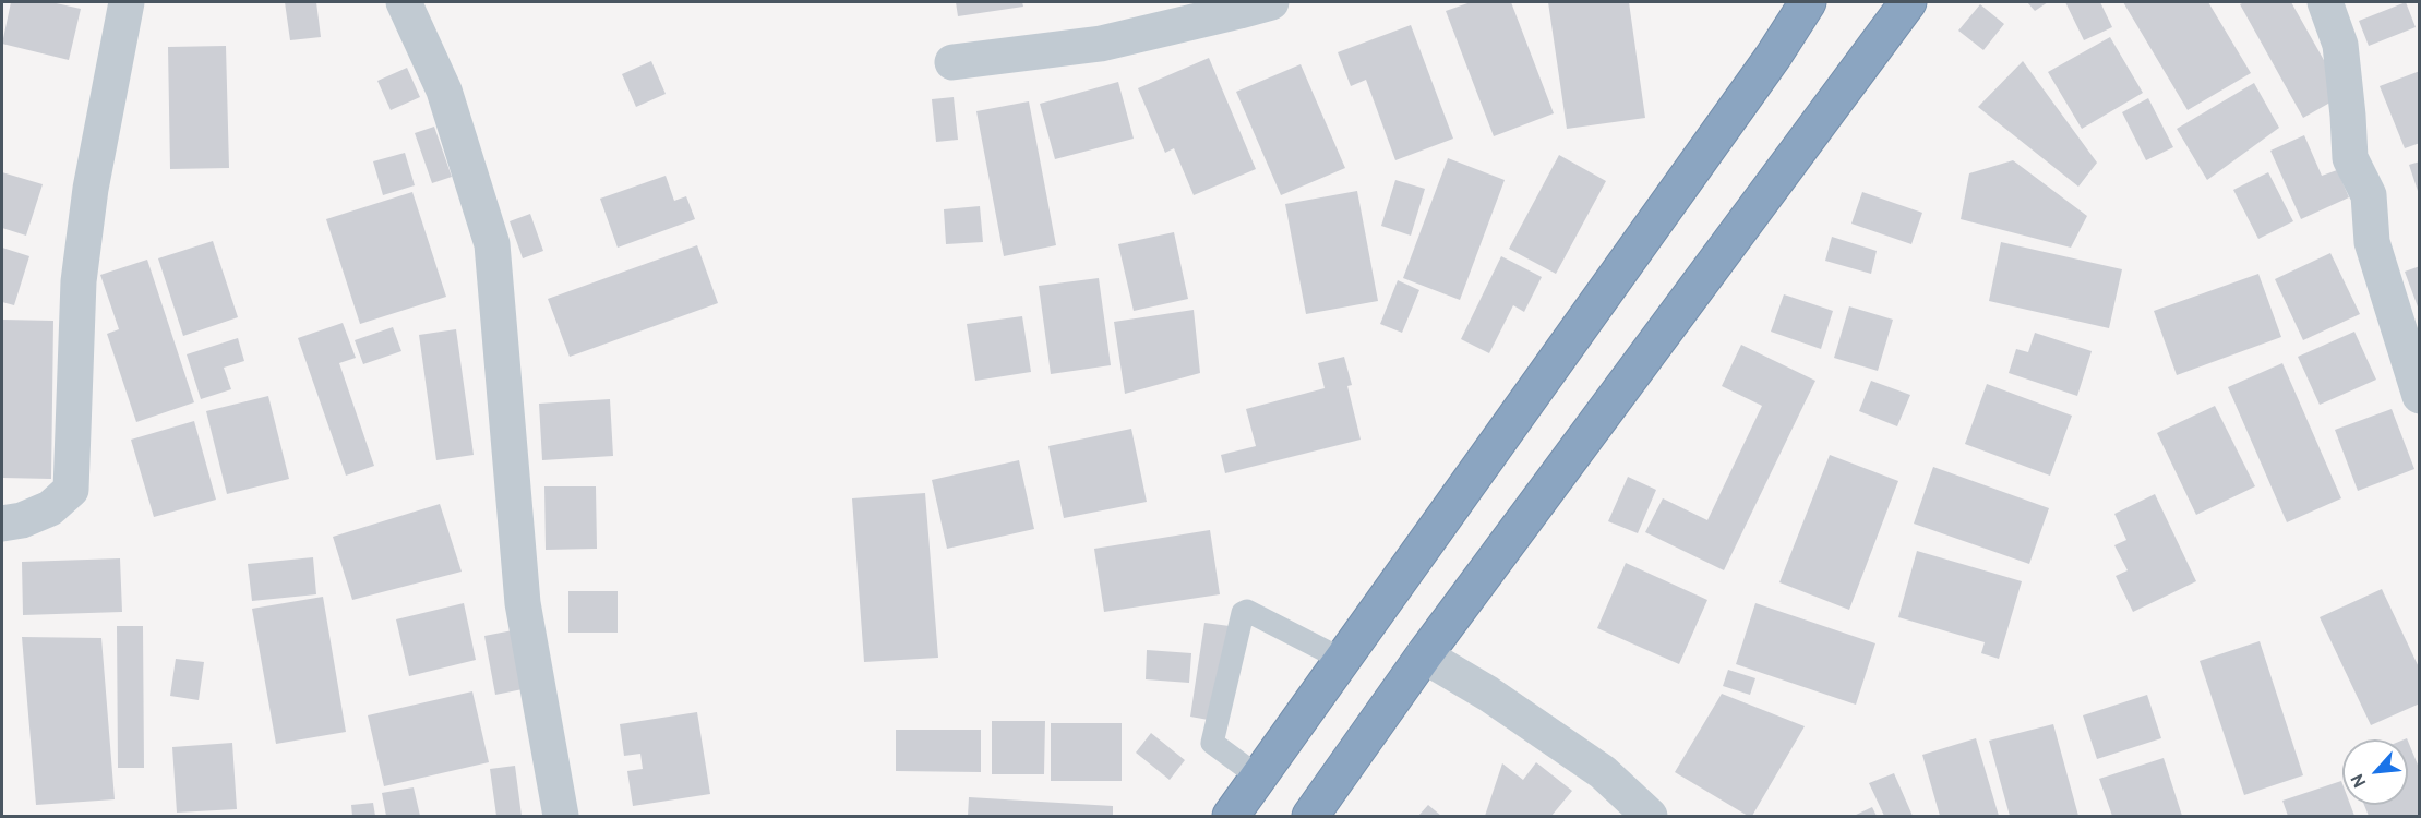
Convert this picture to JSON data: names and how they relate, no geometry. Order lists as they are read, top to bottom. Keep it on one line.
{"north":"bottom left"}
